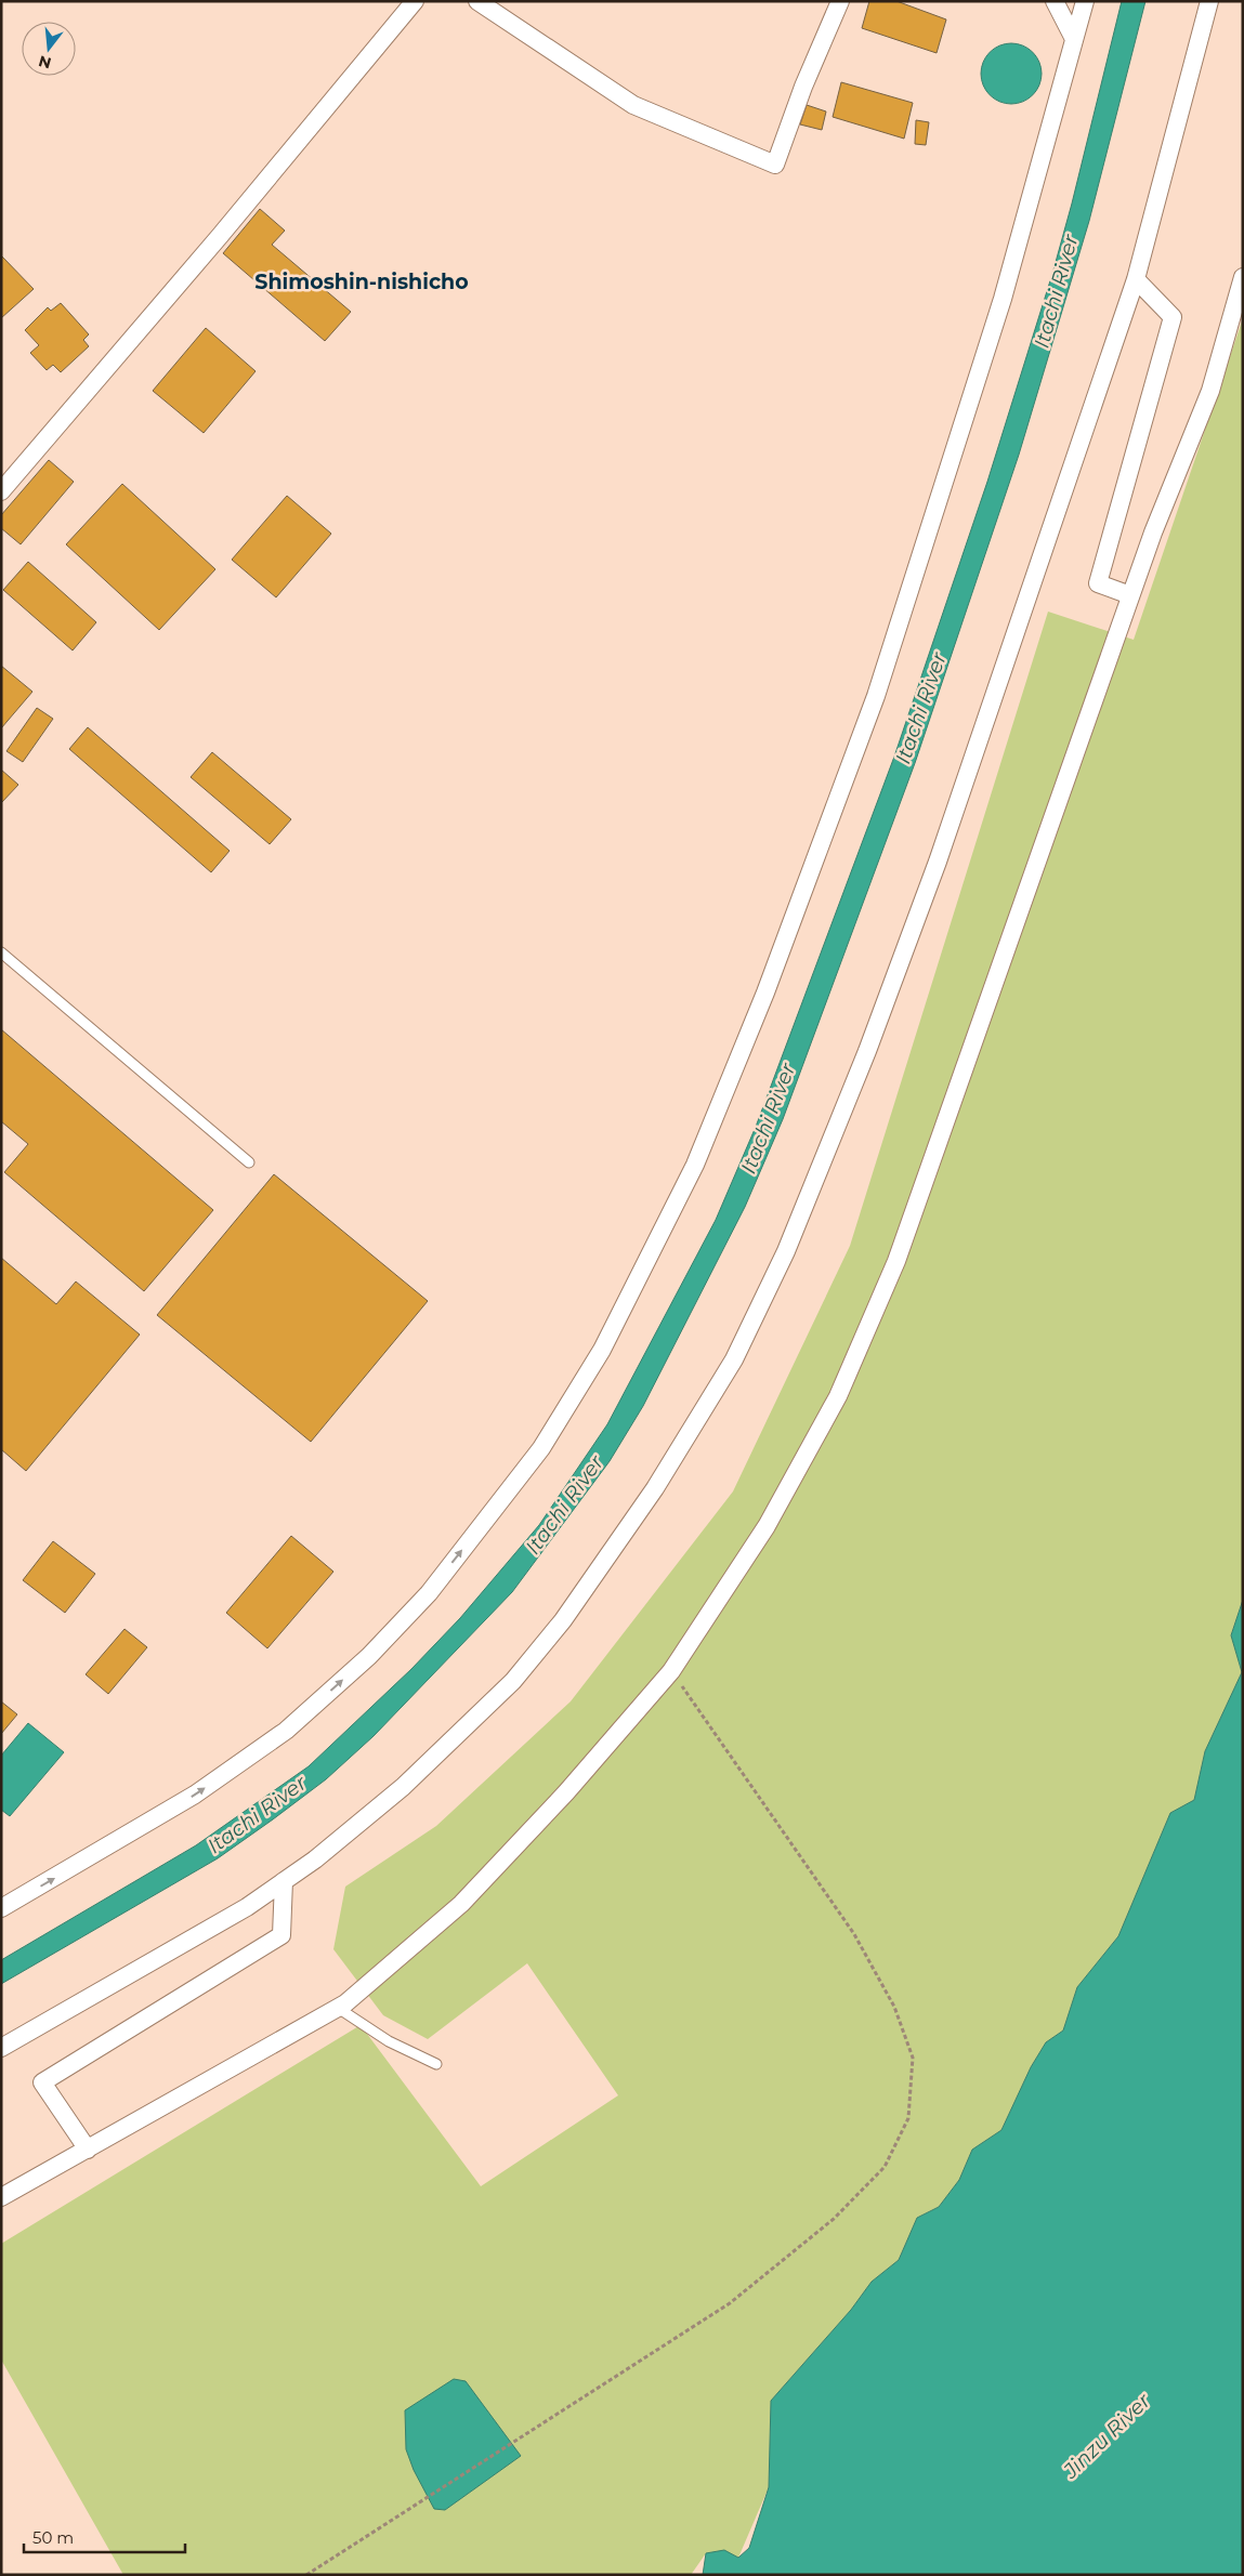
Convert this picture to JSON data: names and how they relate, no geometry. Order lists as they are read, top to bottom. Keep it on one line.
{"districts":["Shimoshin-nishicho"],"water":["Itachi River","Jinzu River"],"scale_bar":"50 m","north":"bottom"}
